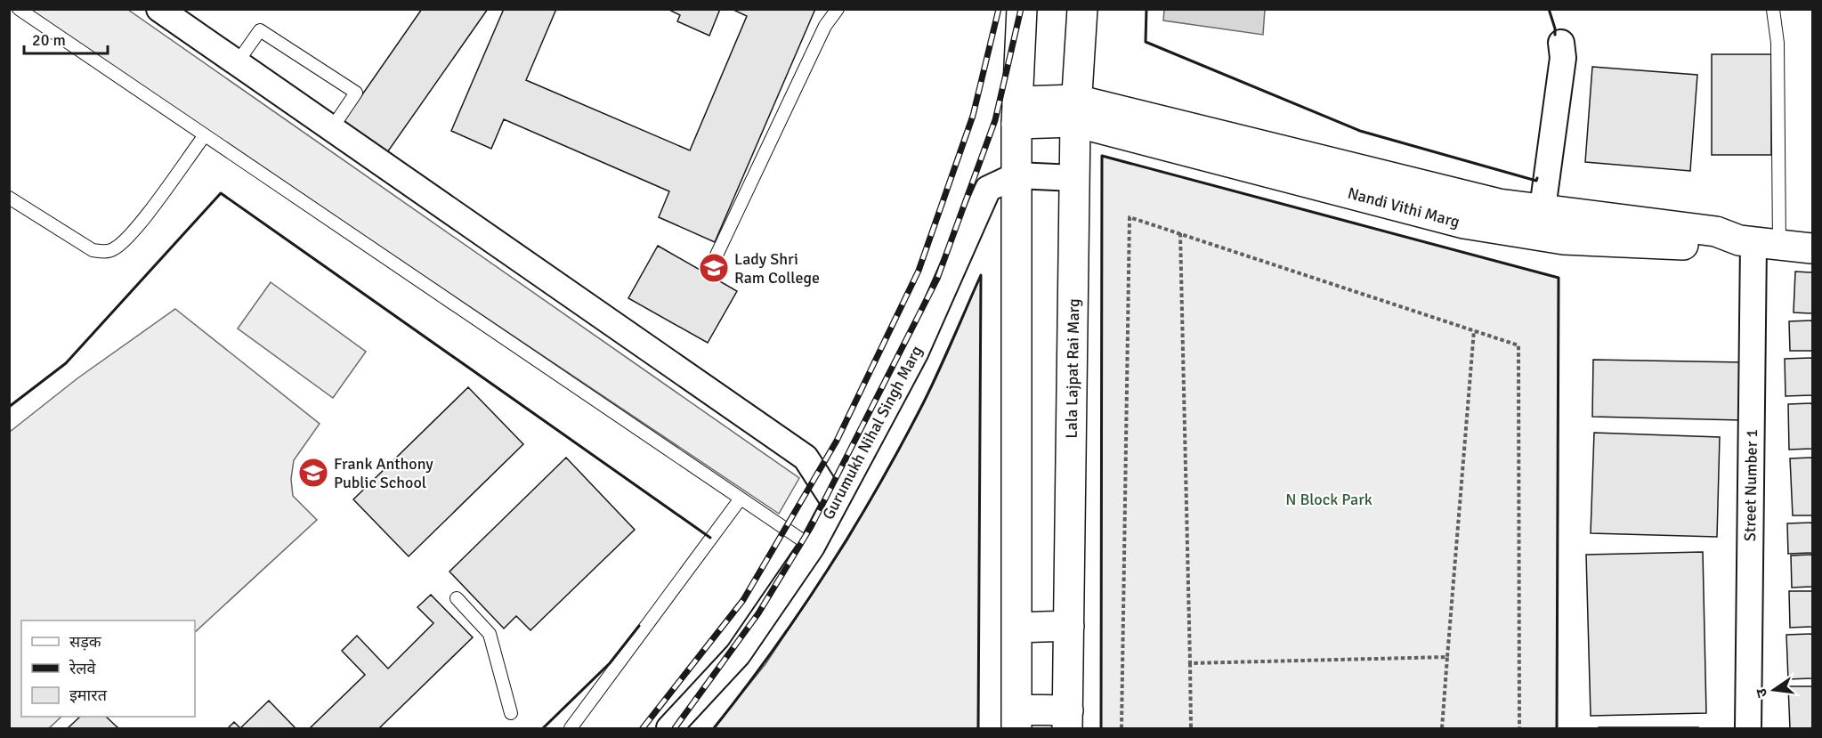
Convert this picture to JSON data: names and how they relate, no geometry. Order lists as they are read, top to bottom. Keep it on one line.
{"streets":{"main road":["Nandi Vithi Marg","Lala Lajpat Rai Marg"],"street":["Gurumukh Nihal Singh Marg","Street Number 1"]},"crossings":[["Nandi Vithi Marg","Lala Lajpat Rai Marg"],["Nandi Vithi Marg","Street Number 1"],["Lala Lajpat Rai Marg","Gurumukh Nihal Singh Marg"]],"parks":["N Block Park"],"places":{"school or university":["Lady Shri Ram College","Frank Anthony Public School"]},"legend":["सड़क","रेलवे","इमारत"],"scale_bar":"20 m","north":"left"}
